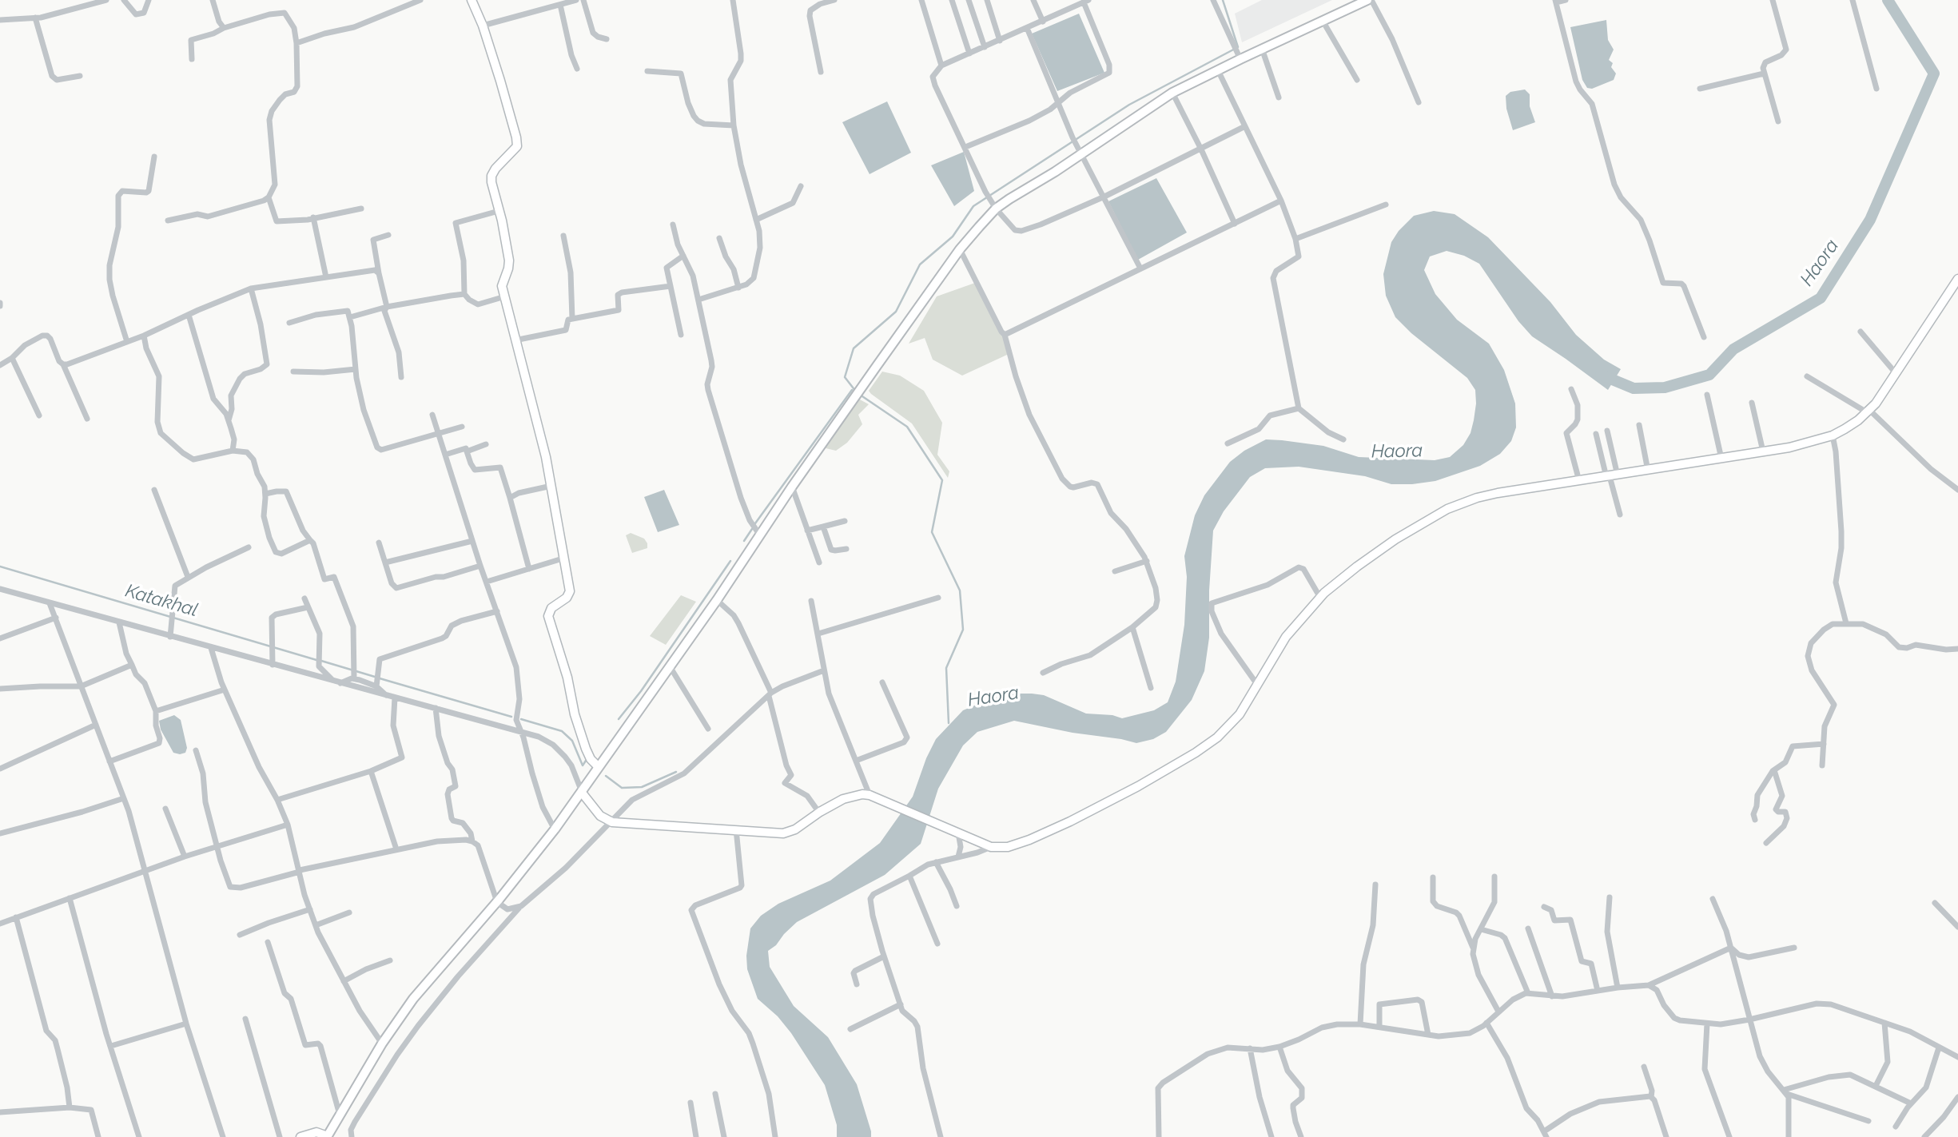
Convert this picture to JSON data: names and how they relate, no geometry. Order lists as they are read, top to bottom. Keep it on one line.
{"water":["Haora","Katakhal"]}
